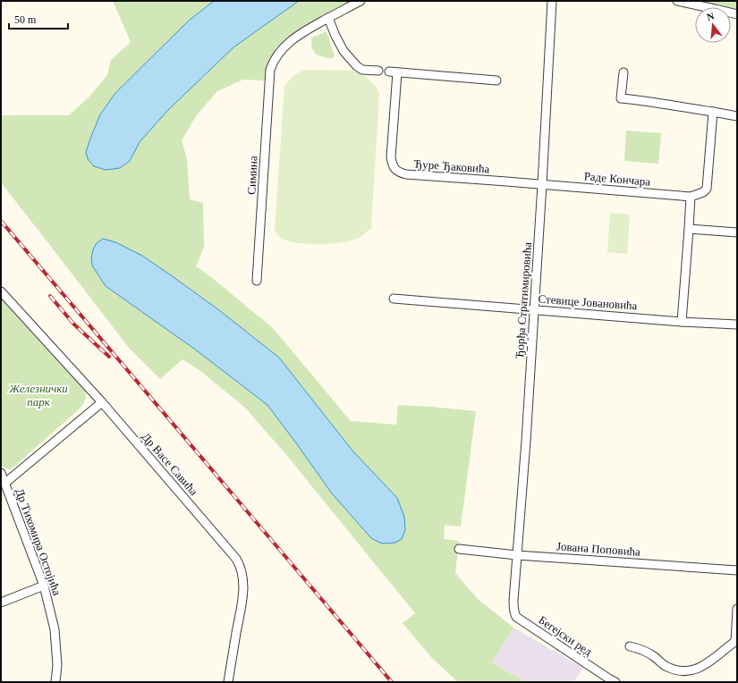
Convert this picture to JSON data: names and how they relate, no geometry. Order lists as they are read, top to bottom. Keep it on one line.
{"streets":{"street":["Ђуре Ђаковића","Симина","Раде Кончара","Ђорђа Стратимировића","Стевице Јовановића","Др Васе Савића","Др Тихомира Остојића","Јована Поповића","Бегејски ред"]},"crossings":[["Ђуре Ђаковића","Раде Кончара"],["Ђуре Ђаковића","Ђорђа Стратимировића"],["Раде Кончара","Ђорђа Стратимировића"],["Ђорђа Стратимировића","Стевице Јовановића"],["Ђорђа Стратимировића","Јована Поповића"],["Ђорђа Стратимировића","Бегејски ред"]],"parks":["Железнички парк"],"scale_bar":"50 m","north":"top"}
